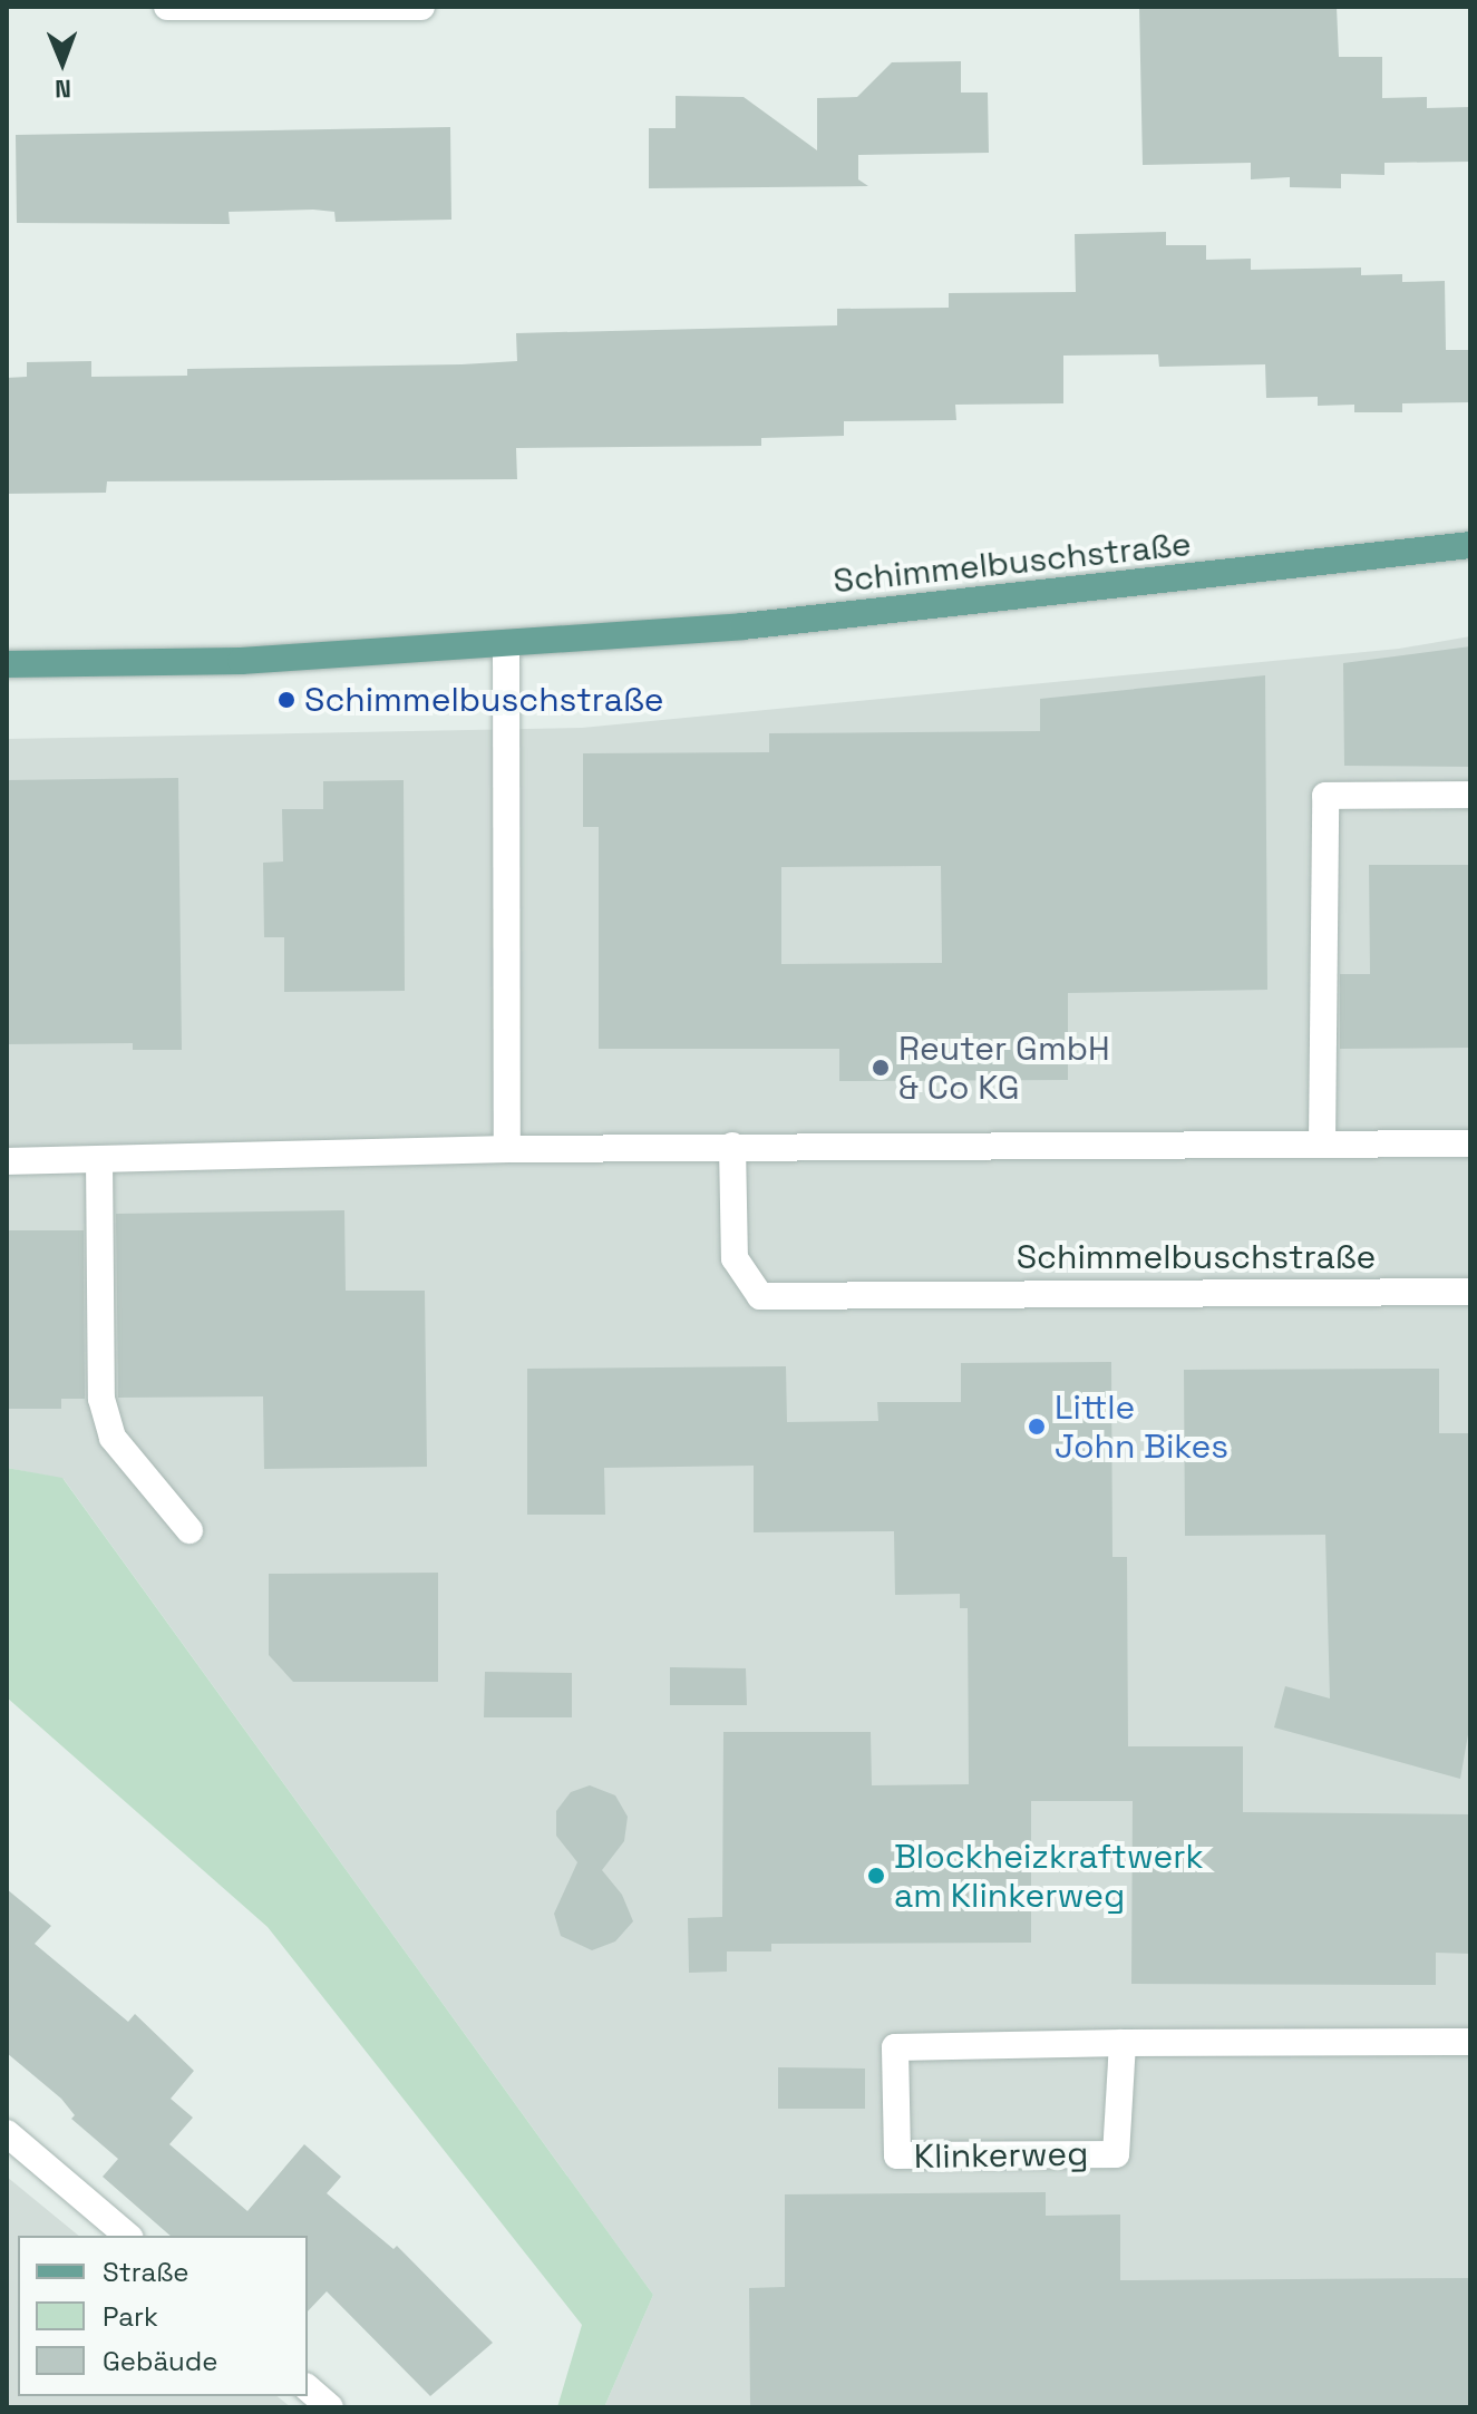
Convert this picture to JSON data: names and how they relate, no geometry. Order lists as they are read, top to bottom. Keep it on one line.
{"streets":{"main road":["Schimmelbuschstraße"],"street":["Klinkerweg"]},"places":["Schimmelbuschstraße","Reuter GmbH & Co KG","Little John Bikes","Blockheizkraftwerk am Klinkerweg"],"legend":["Straße","Park","Gebäude"],"north":"bottom"}
